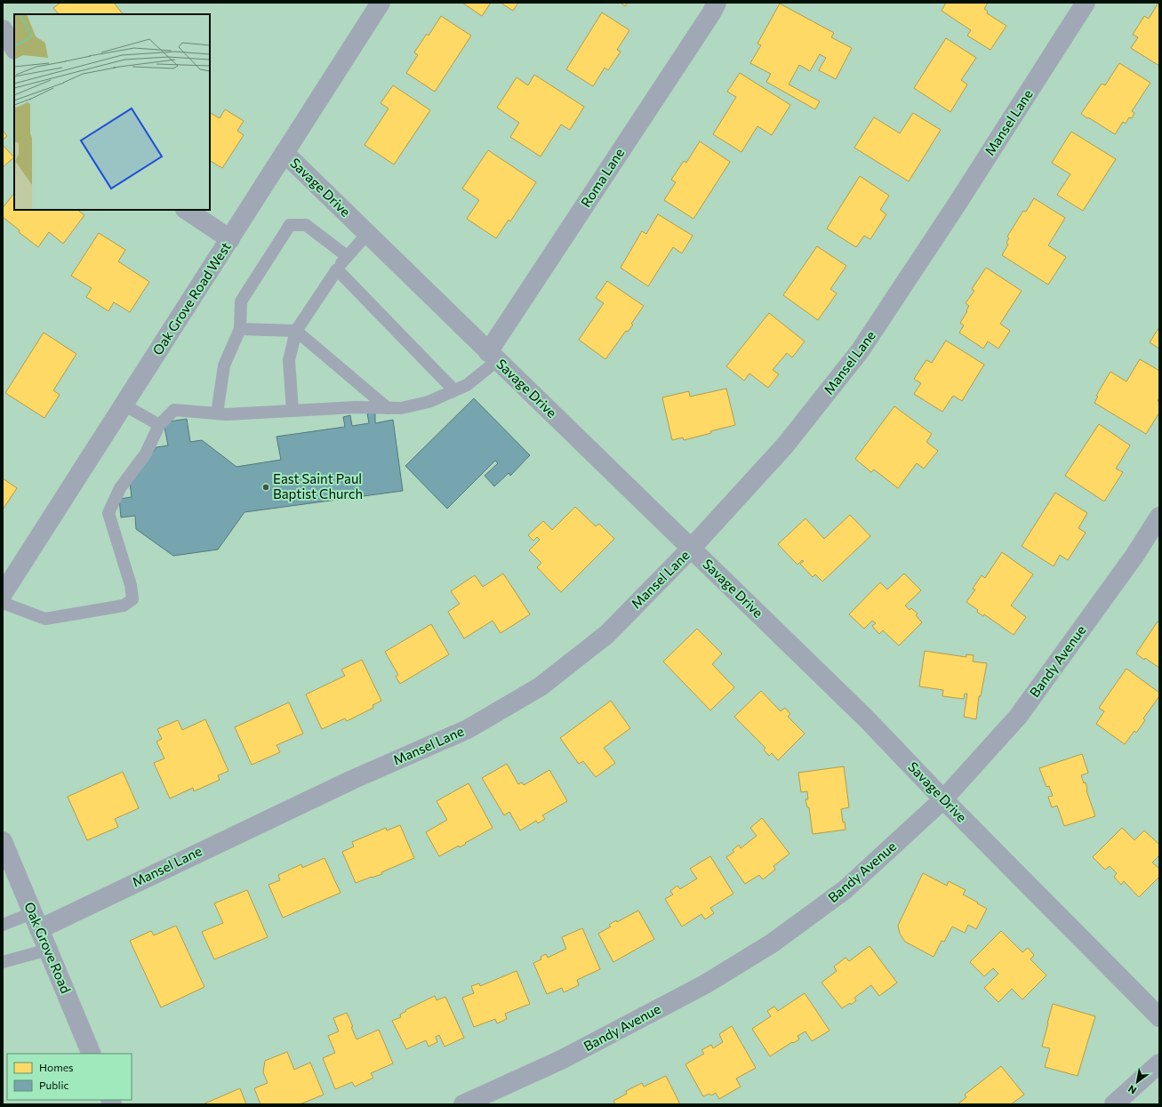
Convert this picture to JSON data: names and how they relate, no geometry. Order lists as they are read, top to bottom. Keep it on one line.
{"streets":{"street":["Mansel Lane","Roma Lane","Savage Drive","Oak Grove Road West","Bandy Avenue","Oak Grove Road"]},"crossings":[["Mansel Lane","Savage Drive"],["Mansel Lane","Oak Grove Road"],["Roma Lane","Savage Drive"],["Savage Drive","Oak Grove Road West"],["Savage Drive","Bandy Avenue"]],"places":["East Saint Paul Baptist Church"],"legend":["Homes","Public"],"north":"bottom left"}
